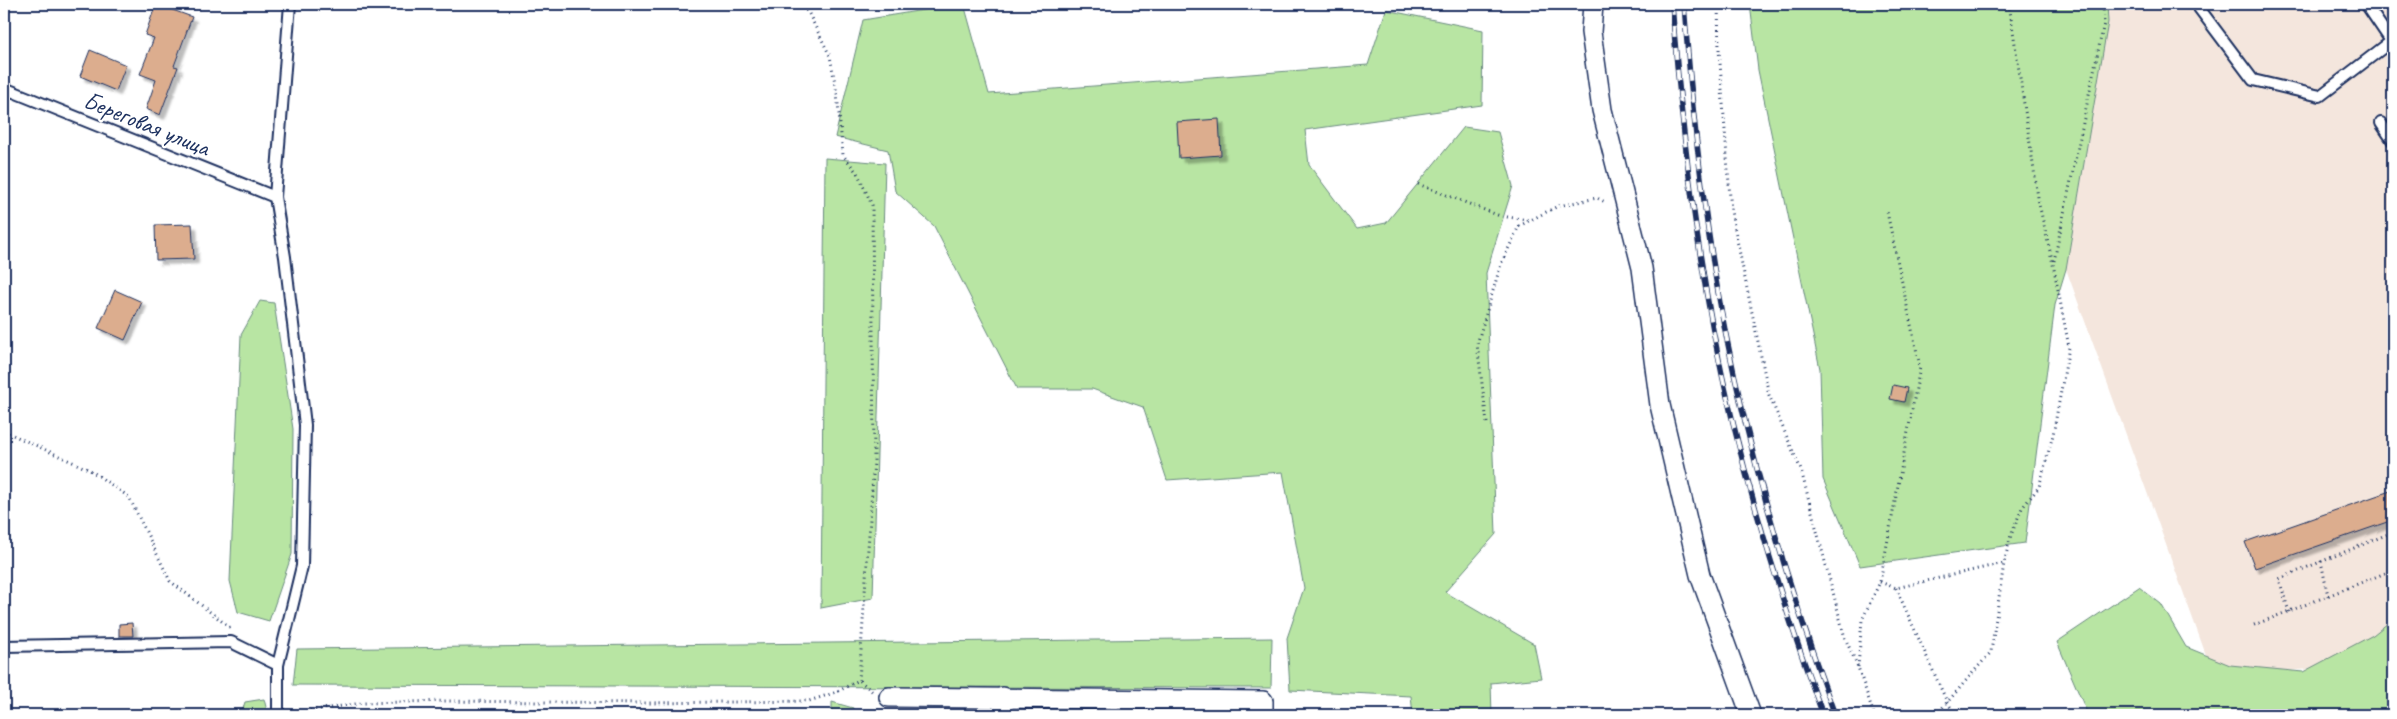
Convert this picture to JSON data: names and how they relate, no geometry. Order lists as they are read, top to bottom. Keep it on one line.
{"streets":{"lane":["Береговая улица"]}}
